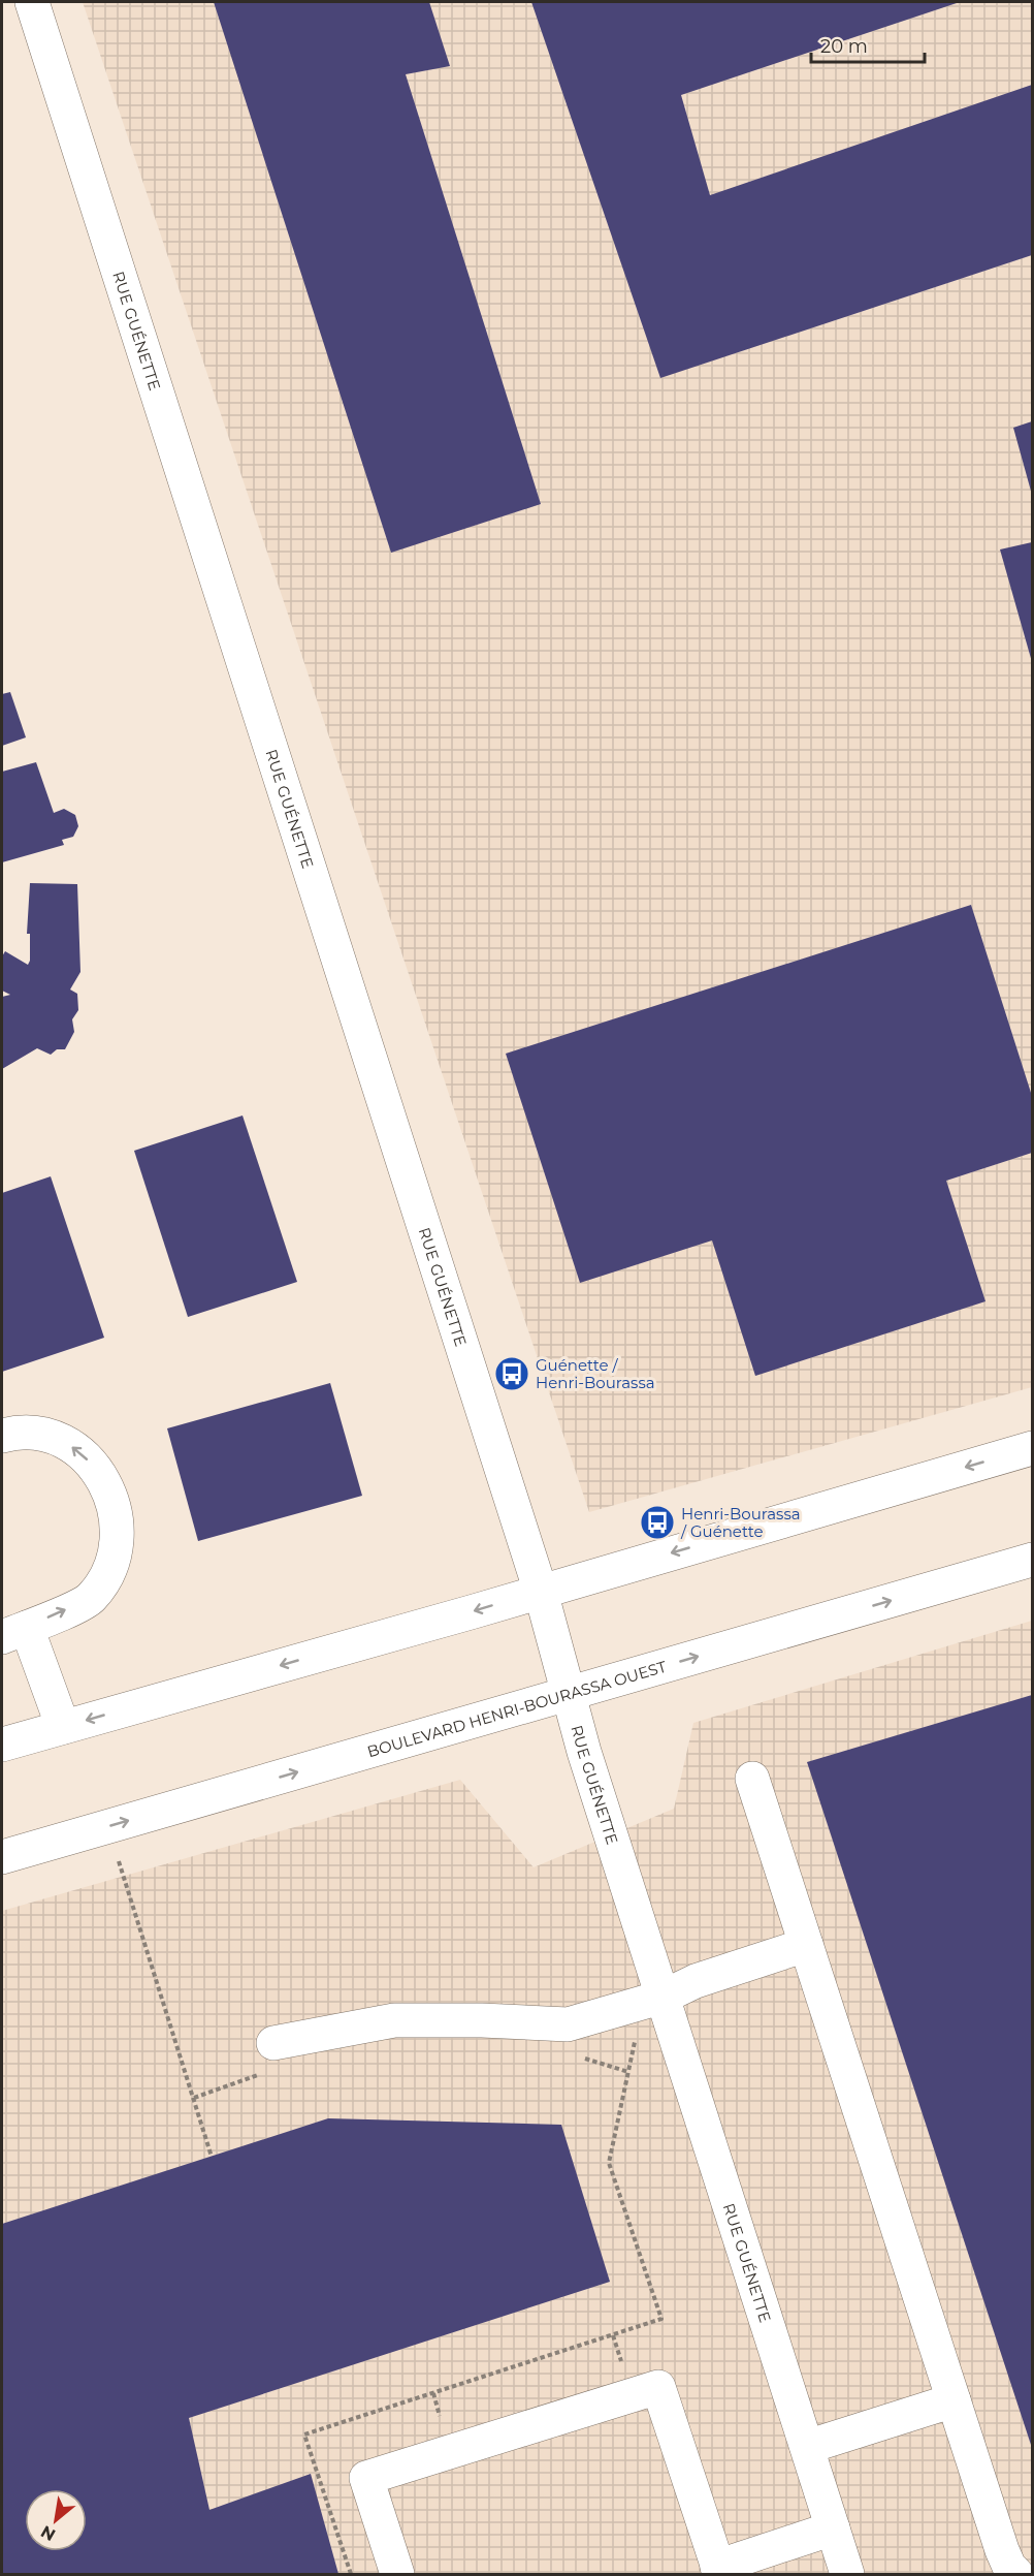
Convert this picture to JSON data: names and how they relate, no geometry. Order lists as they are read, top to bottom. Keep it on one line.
{"streets":{"street":["RUE GUÉNETTE","BOULEVARD HENRI-BOURASSA OUEST"]},"crossings":[["RUE GUÉNETTE","BOULEVARD HENRI-BOURASSA OUEST"]],"places":{"bus stop":["Guénette / Henri-Bourassa","Henri-Bourassa / Guénette"]},"scale_bar":"20 m","north":"bottom left"}
